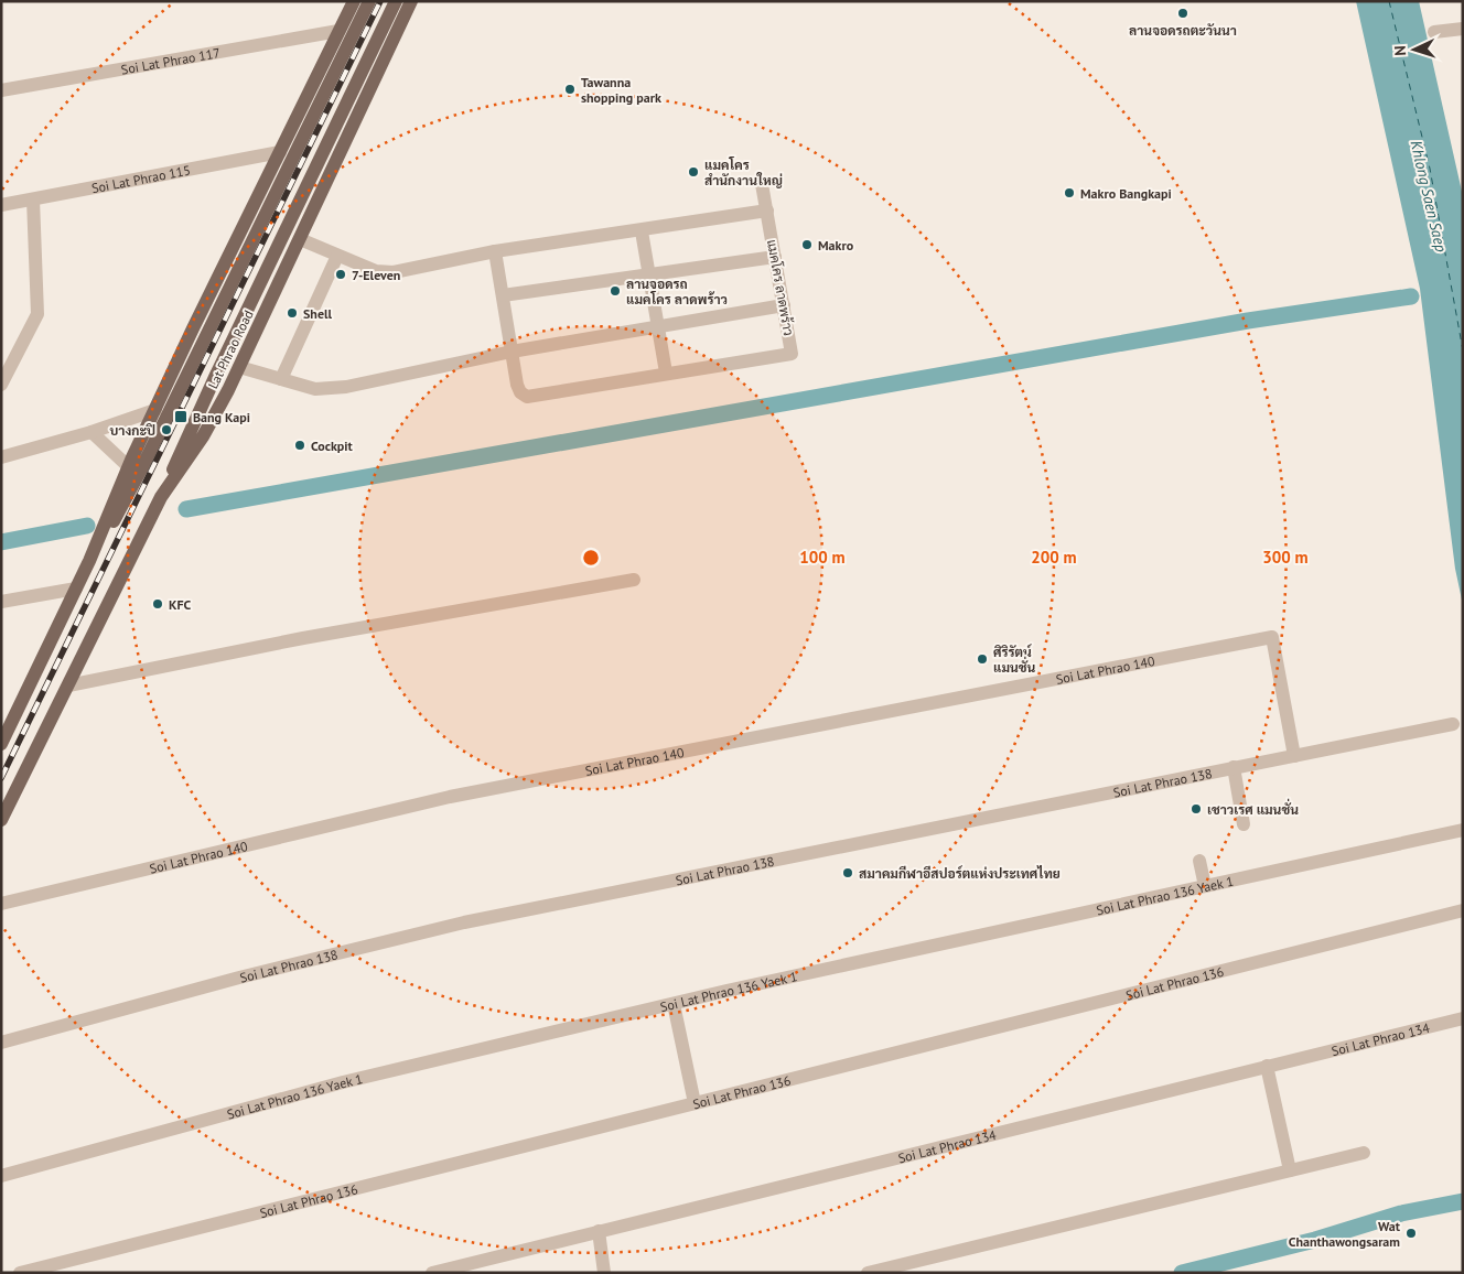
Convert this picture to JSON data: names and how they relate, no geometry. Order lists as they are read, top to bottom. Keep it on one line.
{"streets":{"main road":["Lat Phrao Road"],"street":["Soi Lat Phrao 117","Soi Lat Phrao 115","แมคโคร ลาดพร้าว","Soi Lat Phrao 140","Soi Lat Phrao 138","Soi Lat Phrao 136 Yaek 1","Soi Lat Phrao 136","Soi Lat Phrao 134"]},"crossings":[["Soi Lat Phrao 140","Soi Lat Phrao 138"]],"water":["Khlong Saen Saep"],"places":{"other":["ลานจอดรถตะวันนา","Tawanna shopping park","แมคโคร สำนักงานใหญ่","Makro Bangkapi","Makro","7-Eleven","ลานจอดรถ แมคโคร ลาดพร้าว","Shell","บางกะปิ","Cockpit","KFC","ศิริรัตน์ แมนชั่น","เชาวเรศ แมนชั่น","สมาคมกีฬาอีสปอร์ตแห่งประเทศไทย","Wat Chanthawongsaram"],"transit":["Bang Kapi"]},"north":"left","rings":["100 m","200 m","300 m"]}
